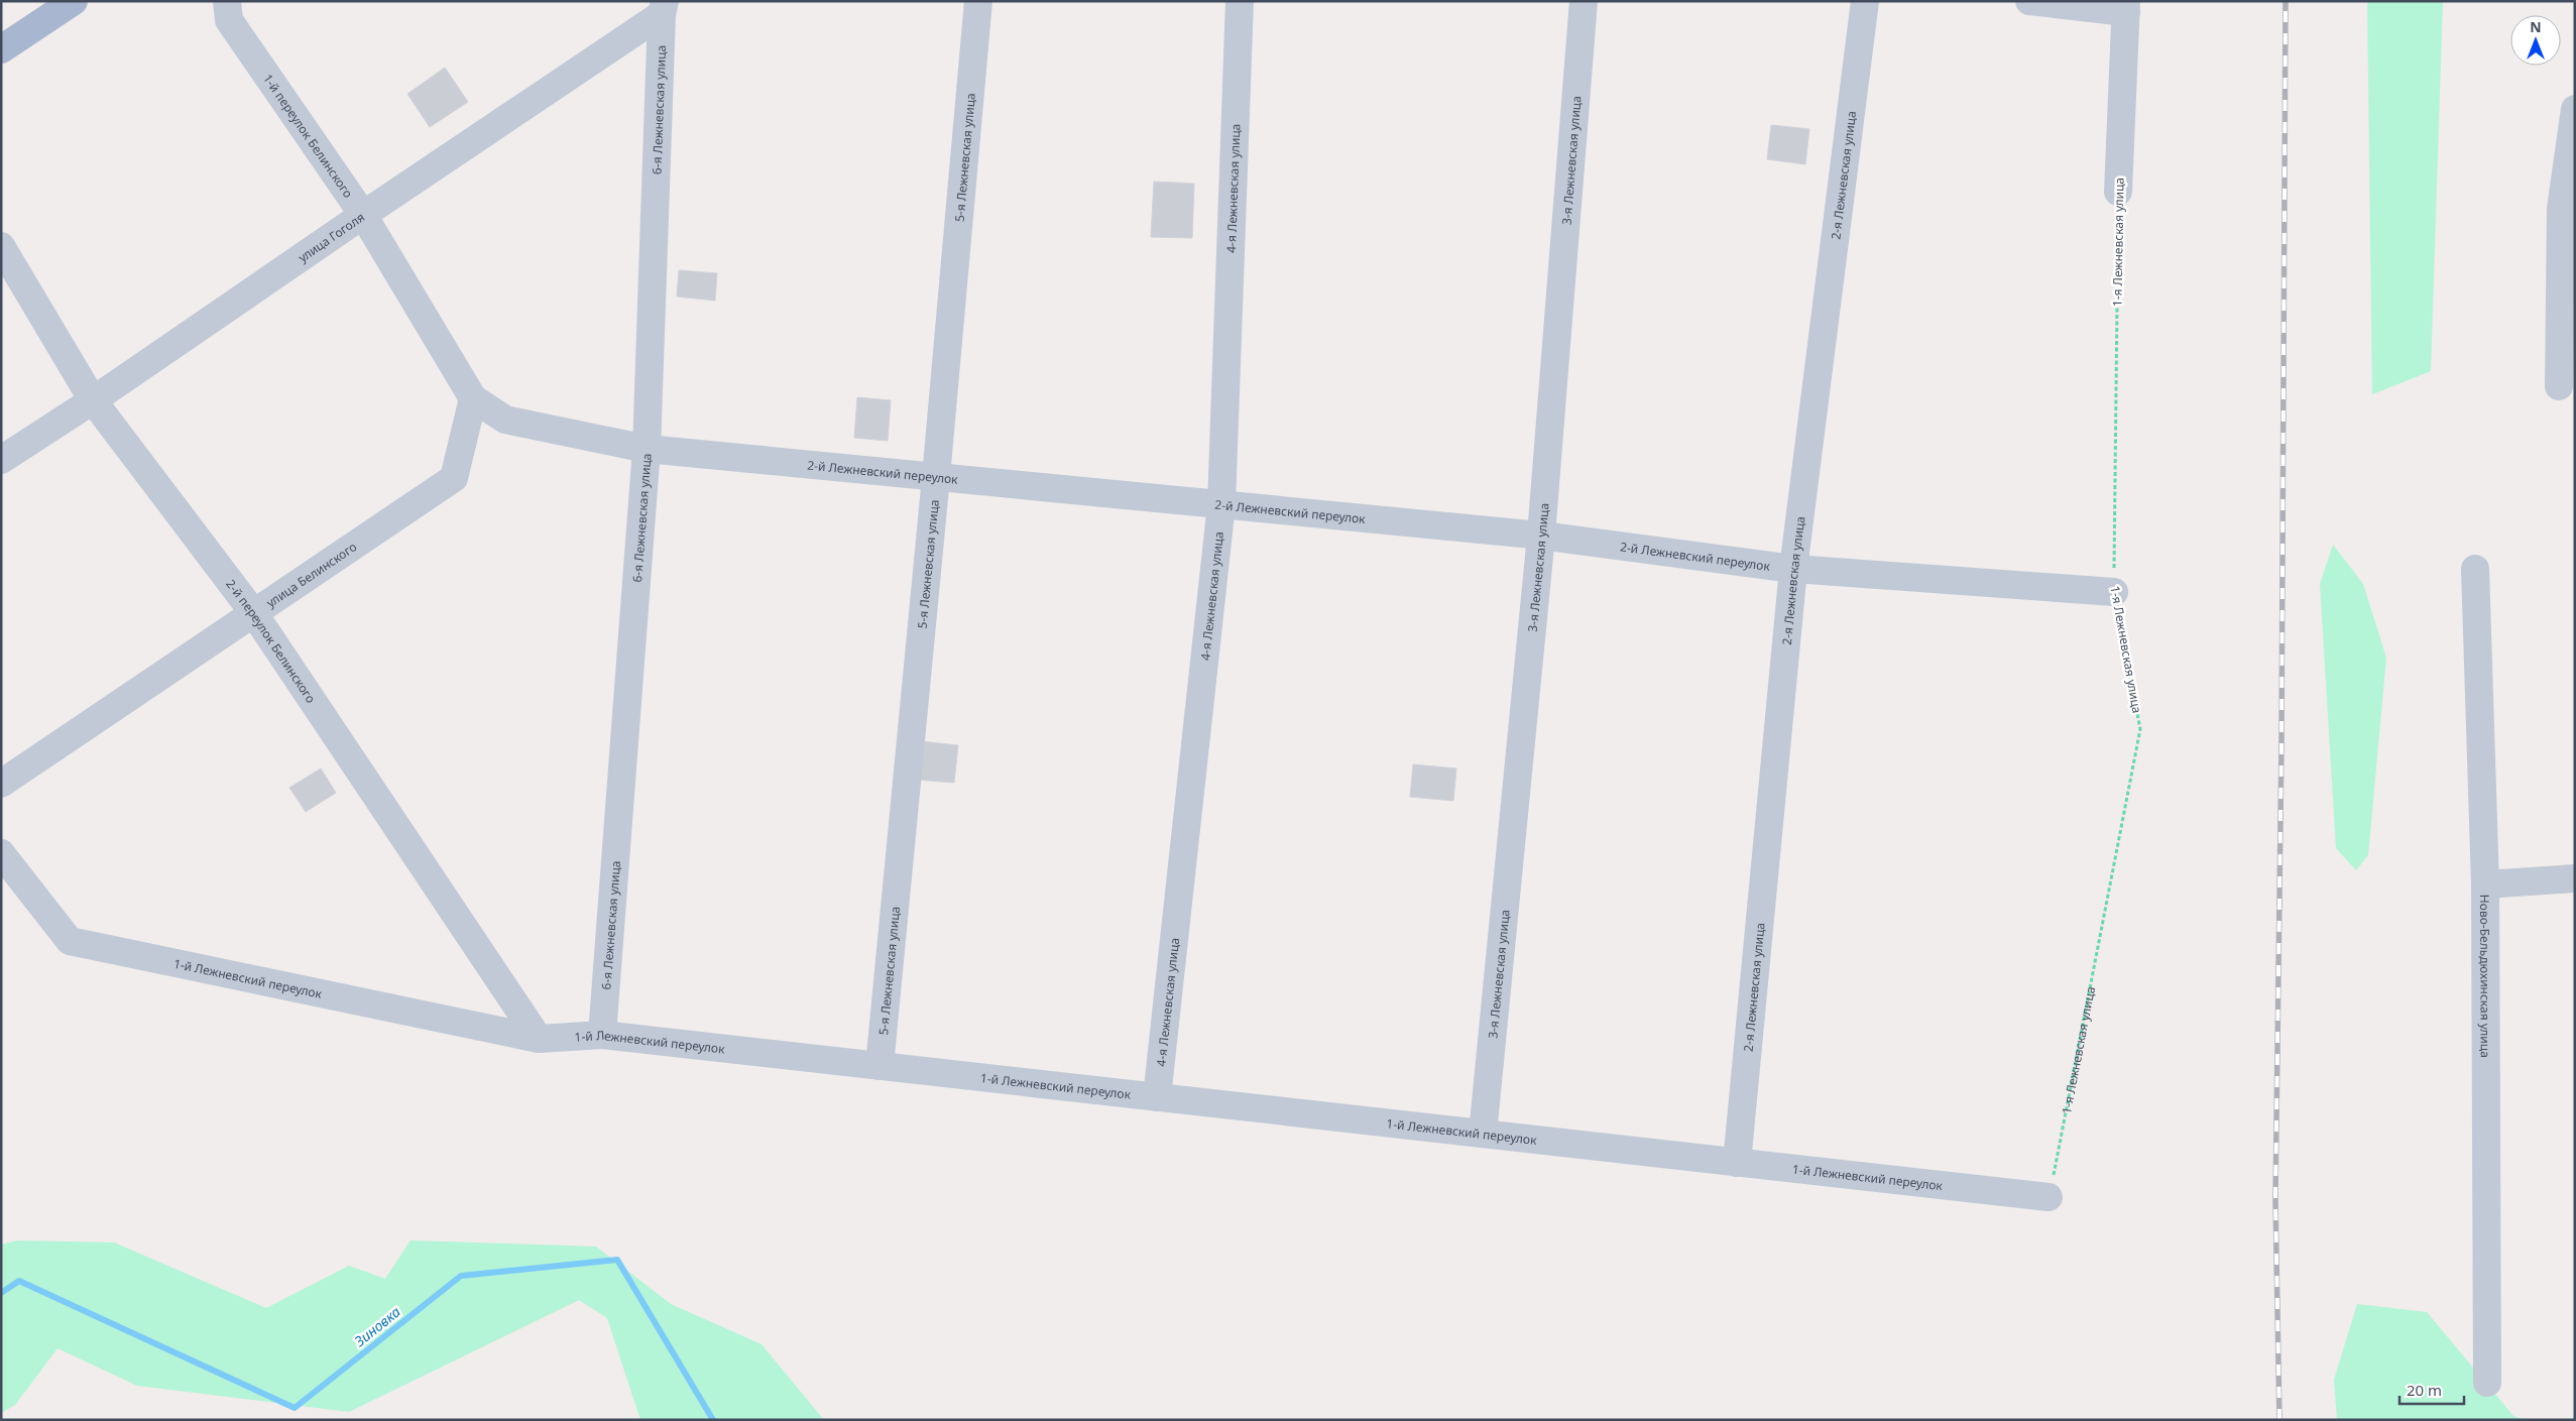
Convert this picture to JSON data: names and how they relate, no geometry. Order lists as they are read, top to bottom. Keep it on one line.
{"streets":{"street":["6-я Лежневская улица","1-й переулок Белинского","5-я Лежневская улица","3-я Лежневская улица","2-я Лежневская улица","4-я Лежневская улица","улица Гоголя","1-я Лежневская улица","2-й Лежневский переулок","улица Белинского","2-й переулок Белинского","Ново-Бельдюхинская улица","1-й Лежневский переулок"]},"crossings":[["6-я Лежневская улица","улица Гоголя"],["6-я Лежневская улица","2-й Лежневский переулок"],["6-я Лежневская улица","1-й Лежневский переулок"],["1-й переулок Белинского","улица Гоголя"],["1-й переулок Белинского","2-й Лежневский переулок"],["1-й переулок Белинского","улица Белинского"],["5-я Лежневская улица","2-й Лежневский переулок"],["5-я Лежневская улица","1-й Лежневский переулок"],["3-я Лежневская улица","2-й Лежневский переулок"],["3-я Лежневская улица","1-й Лежневский переулок"],["2-я Лежневская улица","2-й Лежневский переулок"],["2-я Лежневская улица","1-й Лежневский переулок"],["4-я Лежневская улица","2-й Лежневский переулок"],["4-я Лежневская улица","1-й Лежневский переулок"],["улица Гоголя","2-й переулок Белинского"],["1-я Лежневская улица","2-й Лежневский переулок"],["1-я Лежневская улица","1-й Лежневский переулок"],["2-й Лежневский переулок","улица Белинского"],["улица Белинского","2-й переулок Белинского"],["2-й переулок Белинского","1-й Лежневский переулок"]],"water":["Зиновка"],"scale_bar":"20 m","north":"top"}
